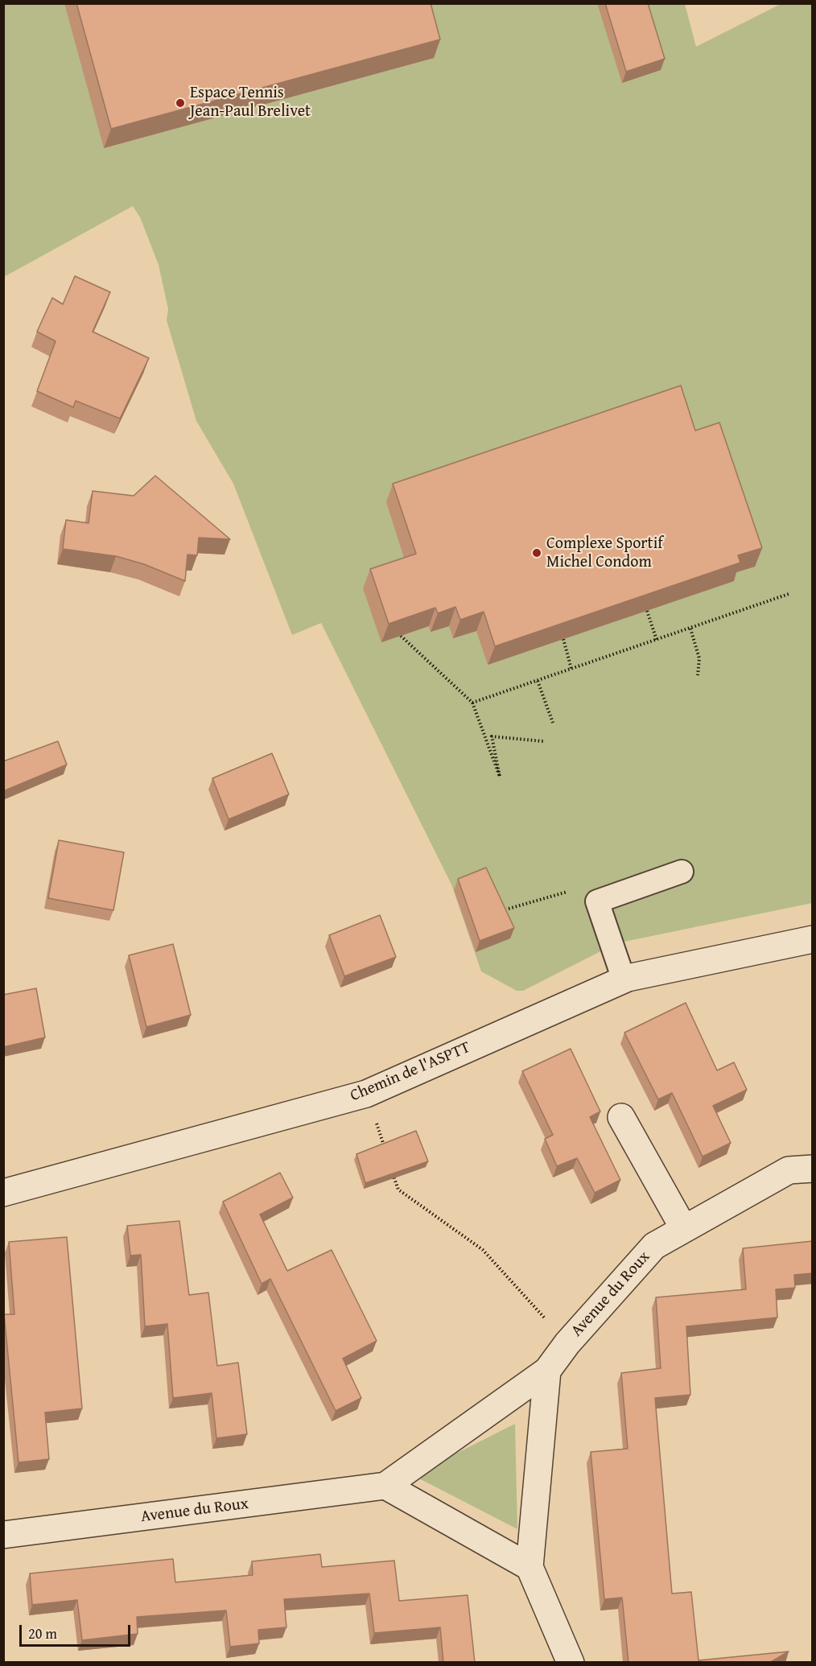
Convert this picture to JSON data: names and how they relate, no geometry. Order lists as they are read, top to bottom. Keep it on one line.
{"streets":{"street":["Chemin de l'ASPTT","Avenue du Roux"]},"places":["Espace Tennis Jean-Paul Brelivet","Complexe Sportif Michel Condom"],"scale_bar":"20 m"}
